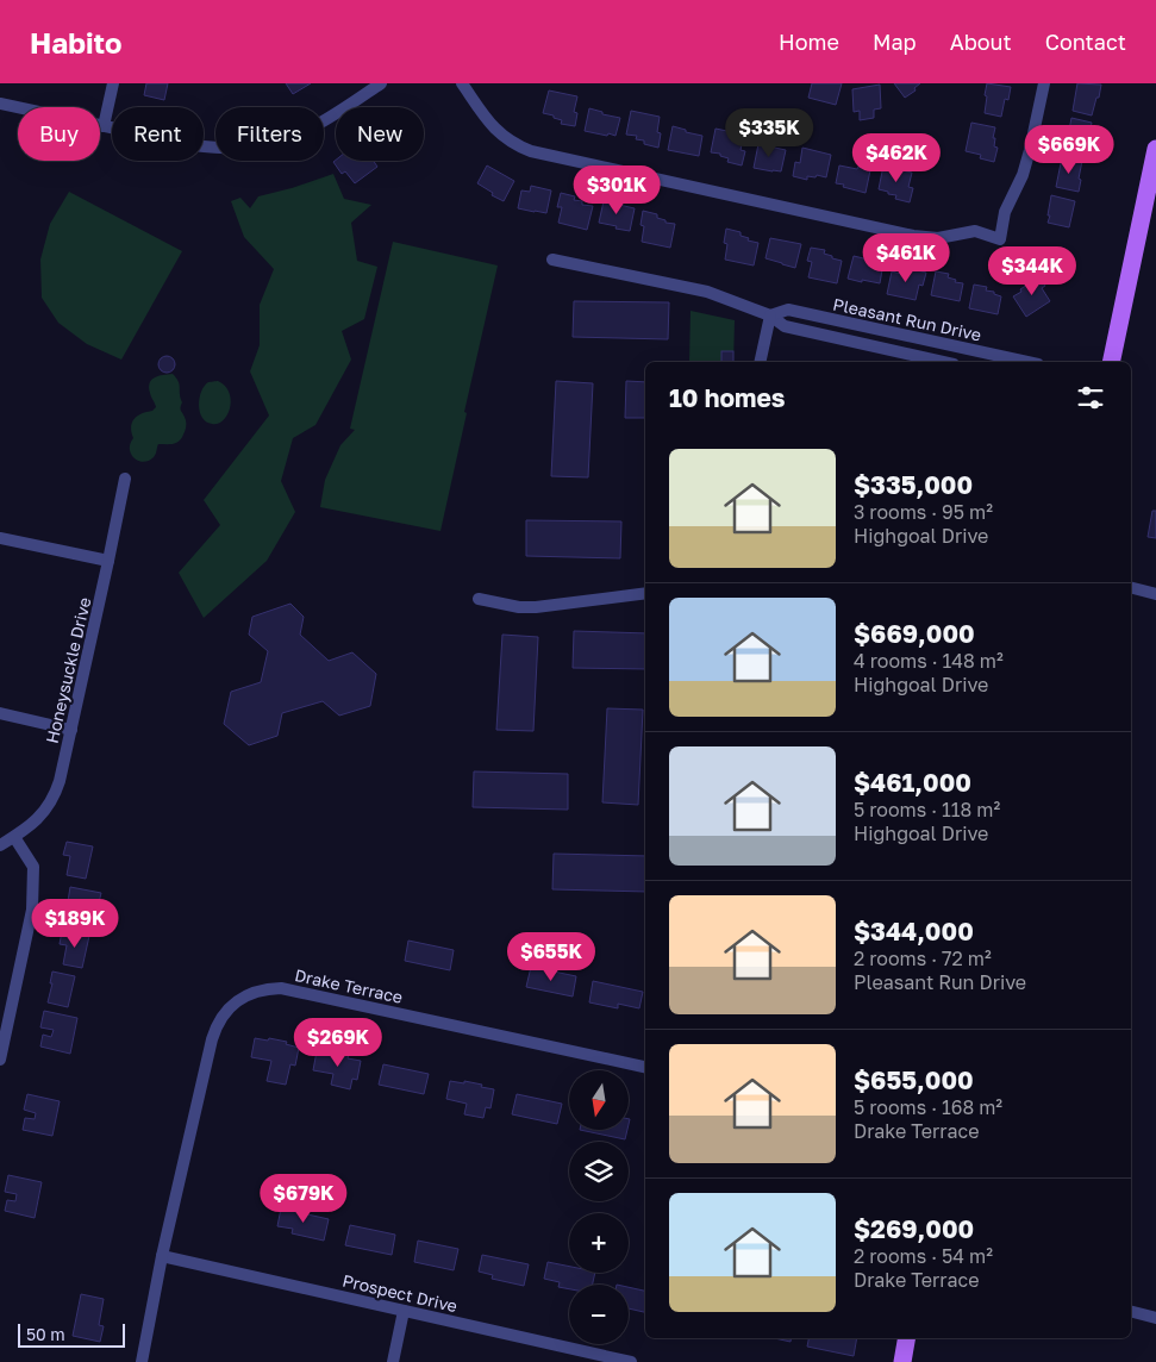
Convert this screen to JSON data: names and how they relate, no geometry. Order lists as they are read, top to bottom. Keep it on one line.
{"streets":{"street":["Pleasant Run Drive","Honeysuckle Drive","Drake Terrace","Prospect Drive"]},"crossings":[["Drake Terrace","Prospect Drive"]],"scale_bar":"50 m","north":"bottom","page":{"header":"Habito","nav":["Home","Map","About","Contact"],"chip":["Buy","Rent","Filters","New"],"price":["$335K","$669K","$462K","$301K","$461K","$344K","$189K","$655K","$269K","$679K"],"heading":"10 homes","list":[{"name":"$335,000","note":"3 rooms · 95 m² · Highgoal Drive"},{"name":"$669,000","note":"4 rooms · 148 m² · Highgoal Drive"},{"name":"$461,000","note":"5 rooms · 118 m² · Highgoal Drive"},{"name":"$344,000","note":"2 rooms · 72 m² · Pleasant Run Drive"},{"name":"$655,000","note":"5 rooms · 168 m² · Drake Terrace"},{"name":"$269,000","note":"2 rooms · 54 m² · Drake Terrace"}],"map_buttons":["+","−"],"scale":"50 m"}}
